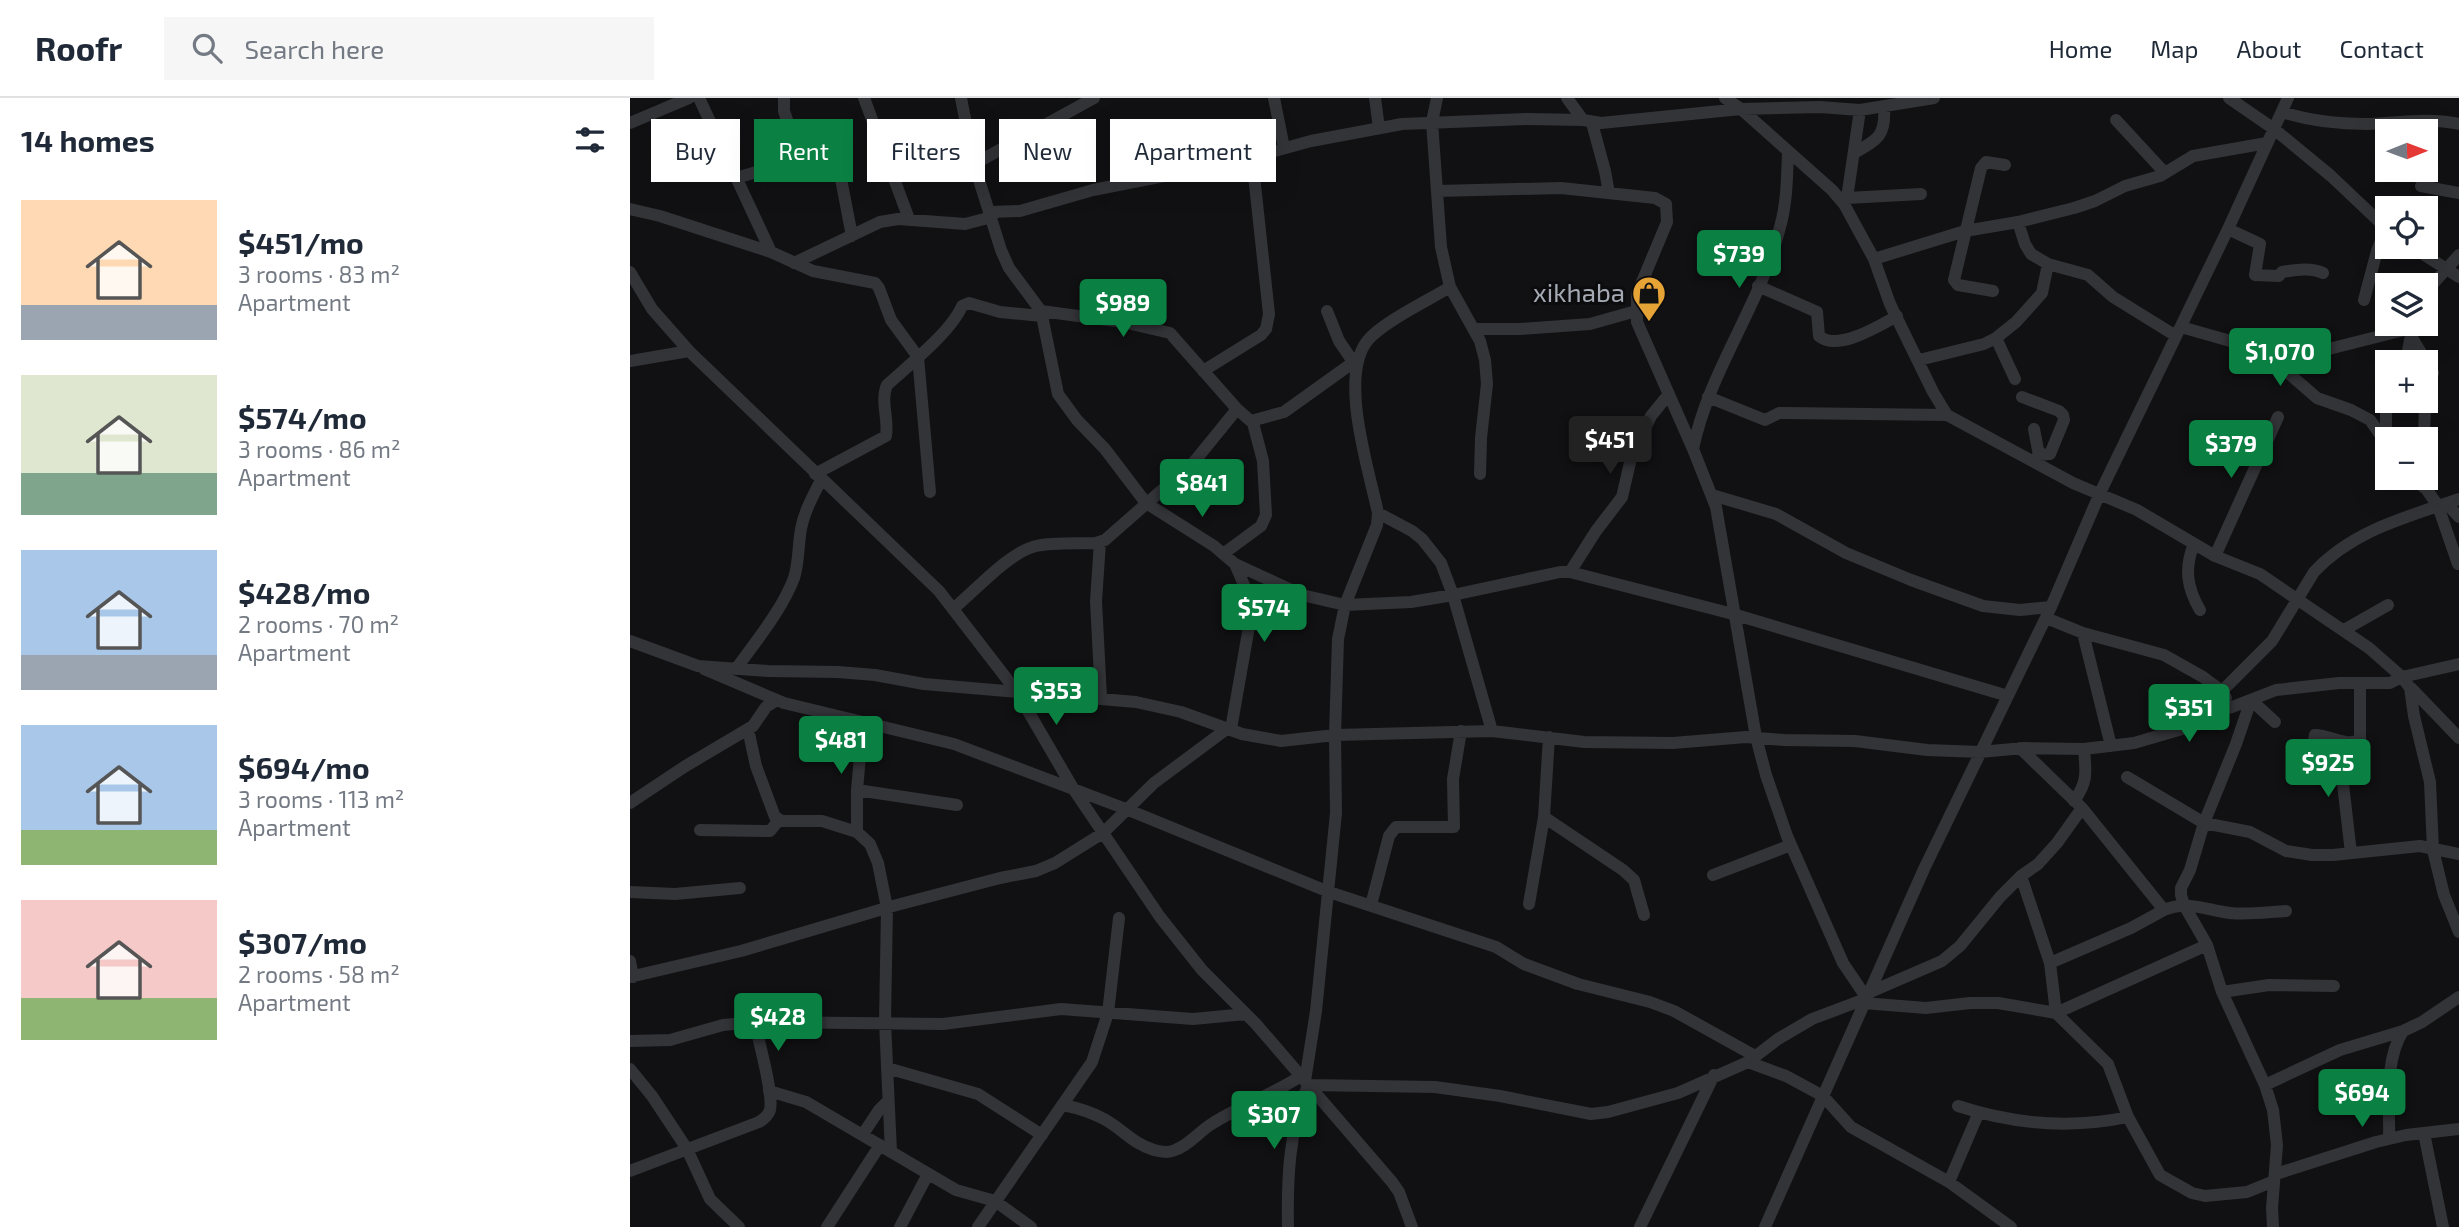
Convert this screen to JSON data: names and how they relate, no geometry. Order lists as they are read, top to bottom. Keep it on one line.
{"places":{"shop":["xikhaba"]},"north":"right","page":{"header":"Roofr","search":"Search here","nav":["Home","Map","About","Contact"],"heading":"14 homes","map_buttons":["+","−"],"chip":["Buy","Rent","Filters","New","Apartment"],"list":[{"name":"$451/mo","note":"3 rooms · 83 m² · Apartment"},{"name":"$574/mo","note":"3 rooms · 86 m² · Apartment"},{"name":"$428/mo","note":"2 rooms · 70 m² · Apartment"},{"name":"$694/mo","note":"3 rooms · 113 m² · Apartment"},{"name":"$307/mo","note":"2 rooms · 58 m² · Apartment"}],"price":["$739","$989","$1,070","$451","$379","$841","$574","$353","$351","$481","$925","$428","$694","$307"]}}
